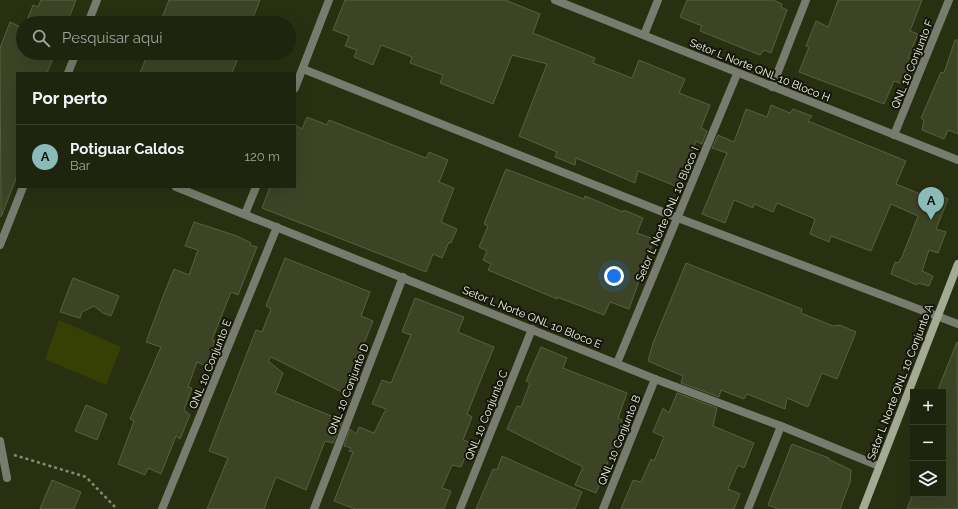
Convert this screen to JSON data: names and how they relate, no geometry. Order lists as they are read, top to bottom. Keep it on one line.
{"streets":{"main road":["Setor L Norte QNL 10 Conjunto A"],"street":["QNL 10 Conjunto F","Setor L Norte QNL 10 Bloco H","Setor L Norte QNL 10 Bloco I","Setor L Norte QNL 10 Bloco E","QNL 10 Conjunto E","QNL 10 Conjunto D","QNL 10 Conjunto C","QNL 10 Conjunto B"]},"crossings":[["QNL 10 Conjunto F","Setor L Norte QNL 10 Bloco H"],["Setor L Norte QNL 10 Bloco H","Setor L Norte QNL 10 Bloco I"],["Setor L Norte QNL 10 Bloco I","Setor L Norte QNL 10 Bloco E"],["Setor L Norte QNL 10 Bloco E","QNL 10 Conjunto E"],["Setor L Norte QNL 10 Bloco E","Setor L Norte QNL 10 Conjunto A"],["Setor L Norte QNL 10 Bloco E","QNL 10 Conjunto D"],["Setor L Norte QNL 10 Bloco E","QNL 10 Conjunto C"],["Setor L Norte QNL 10 Bloco E","QNL 10 Conjunto B"]],"page":{"search":"Pesquisar aqui","heading":"Por perto","list":[{"mark":"A","name":"Potiguar Caldos","note":"Bar","value":"120 m"}],"pins":"A","map_buttons":["+","−"]}}
